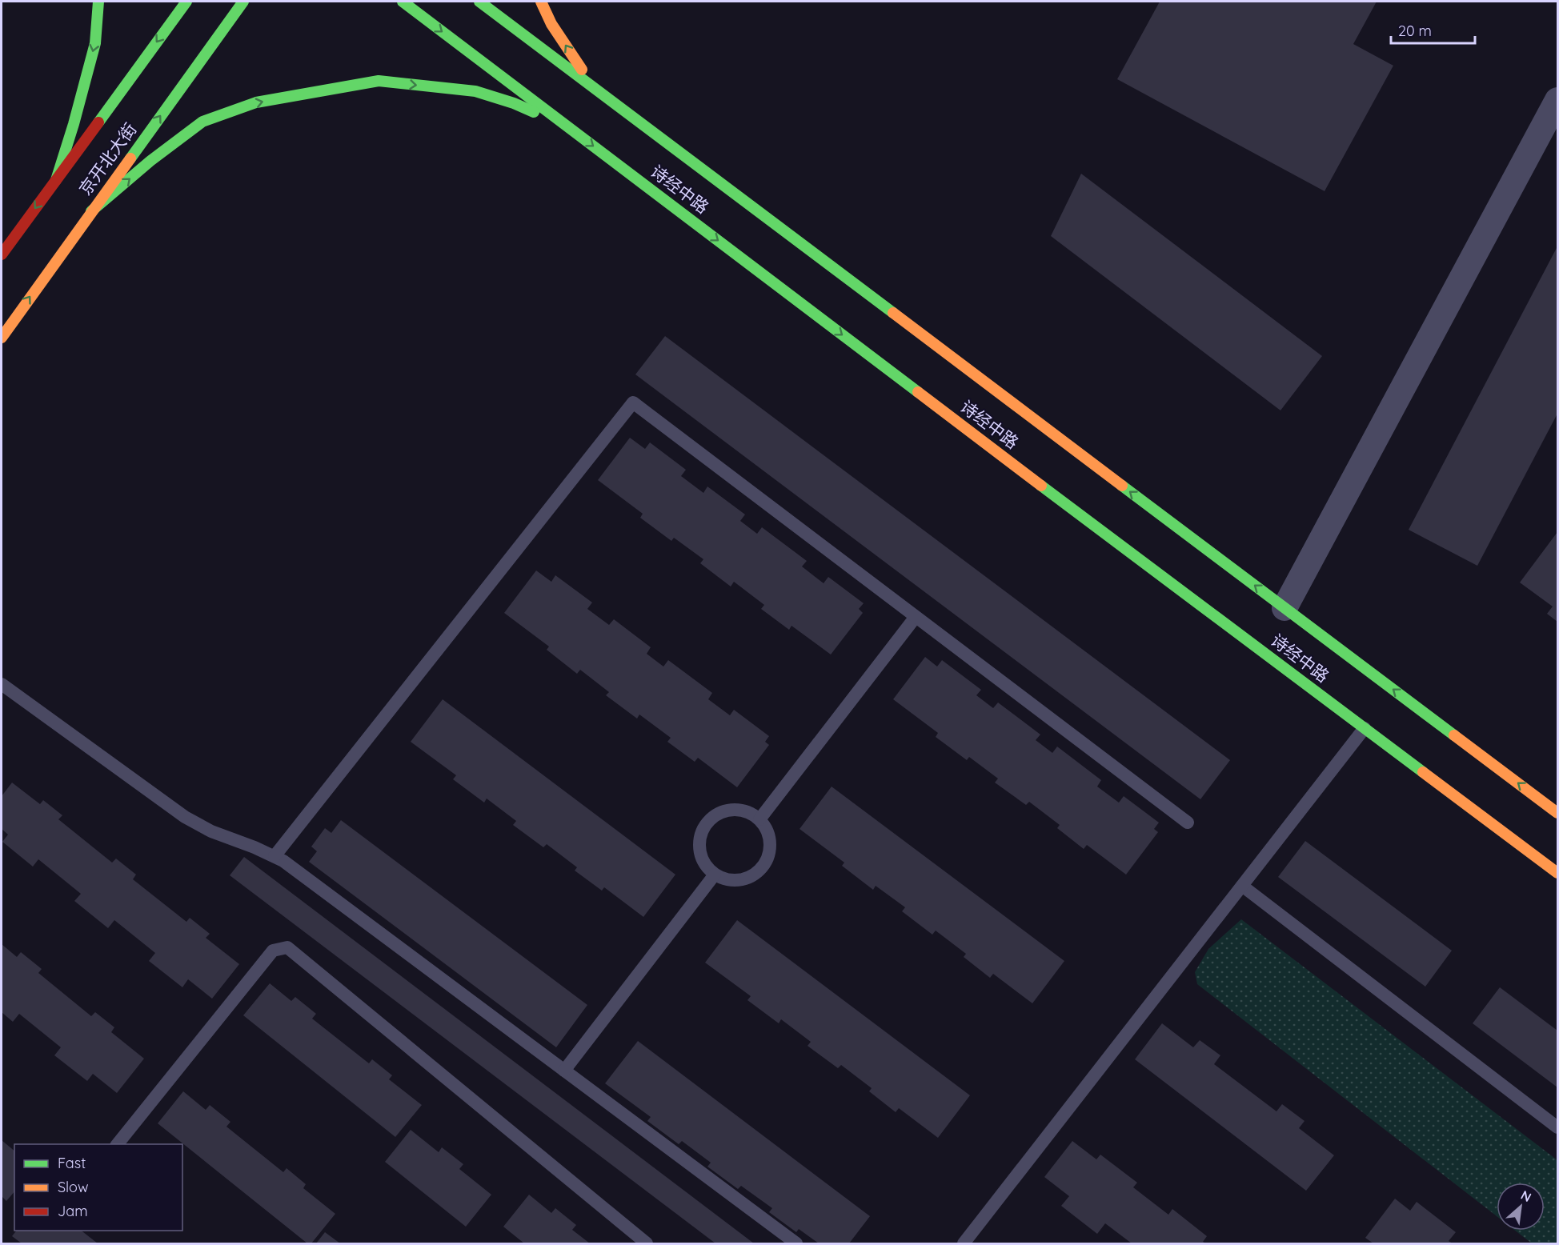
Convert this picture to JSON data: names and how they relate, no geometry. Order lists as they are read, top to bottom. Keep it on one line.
{"streets":{"main road":["京开北大街","诗经中路"]},"legend":["Fast","Slow","Jam"],"scale_bar":"20 m","north":"top right"}
